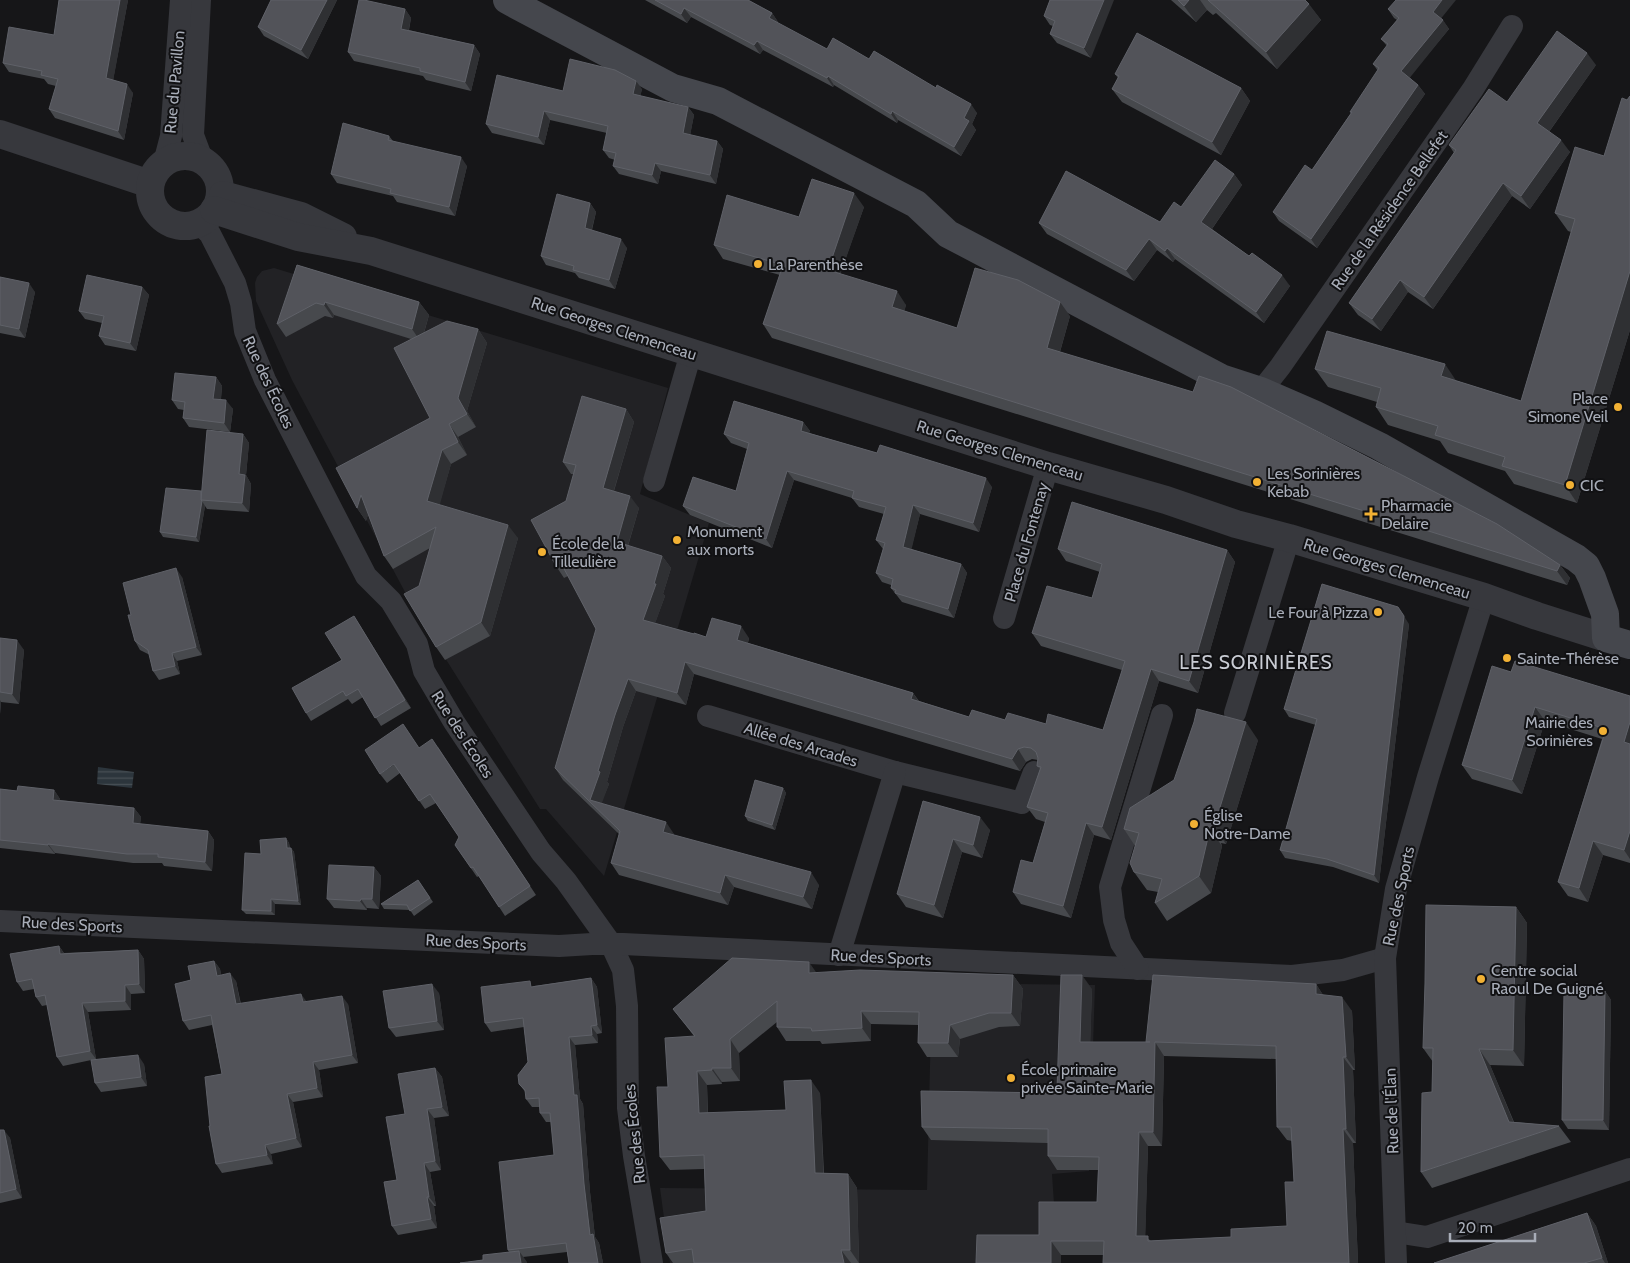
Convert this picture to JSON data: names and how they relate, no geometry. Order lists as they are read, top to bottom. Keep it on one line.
{"streets":{"street":["Rue du Pavillon","Rue de la Résidence Bellefet","Rue Georges Clemenceau","Rue des Écoles","Place du Fontenay","Allée des Arcades","Rue des Sports","Rue de l'Élan"]},"crossings":[["Rue du Pavillon","Rue Georges Clemenceau"],["Rue du Pavillon","Rue des Écoles"],["Rue Georges Clemenceau","Rue des Écoles"],["Rue Georges Clemenceau","Place du Fontenay"],["Rue Georges Clemenceau","Rue des Sports"],["Rue des Écoles","Rue des Sports"],["Rue des Sports","Rue de l'Élan"]],"districts":["LES SORINIÈRES"],"places":{"other":["La Parenthèse","Place Simone Veil","Les Sorinières Kebab","CIC","Monument aux morts","École de la Tilleulière","Le Four à Pizza","Sainte-Thérèse","Mairie des Sorinières","Église Notre-Dame","Centre social Raoul De Guigné","École primaire privée Sainte-Marie"],"health":["Pharmacie Delaire"]},"scale_bar":"20 m"}
